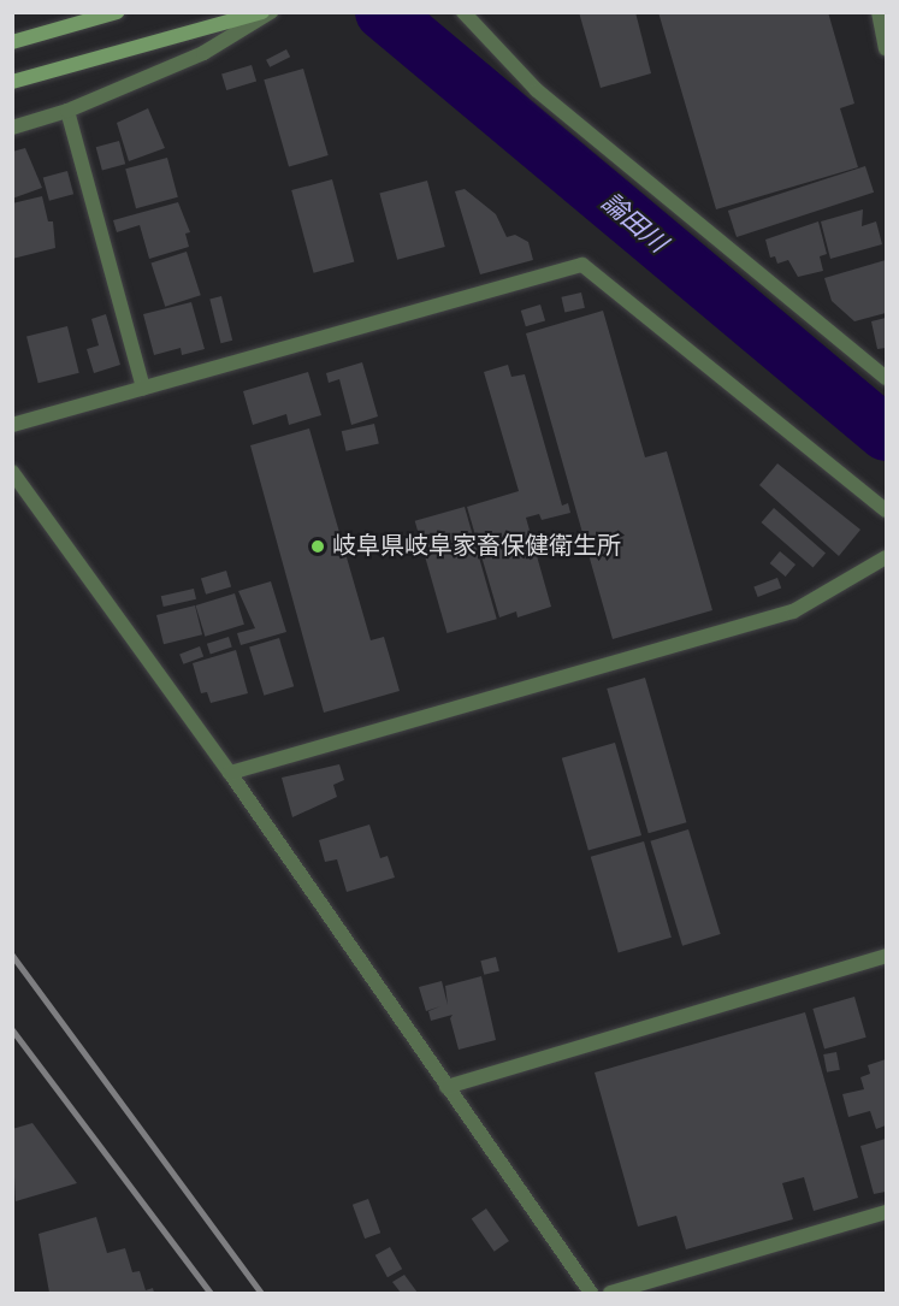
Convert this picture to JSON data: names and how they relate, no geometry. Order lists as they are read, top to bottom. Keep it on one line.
{"water":["論田川"],"places":["岐阜県岐阜家畜保健衛生所"]}
